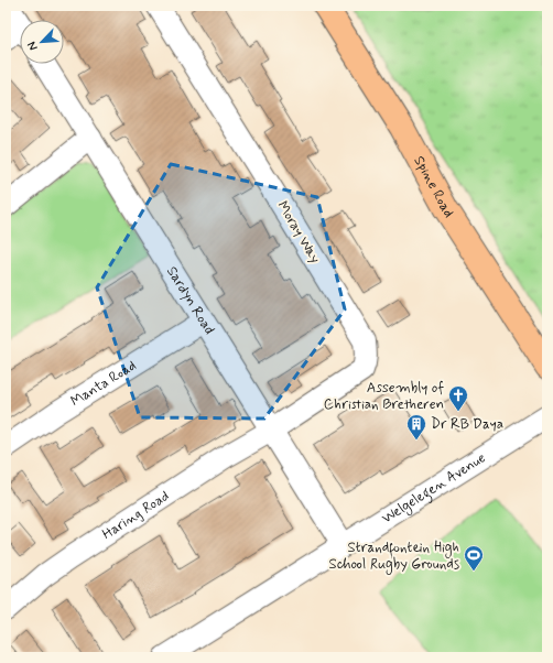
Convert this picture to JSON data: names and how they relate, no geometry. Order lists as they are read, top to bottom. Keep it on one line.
{"streets":{"main road":["Spine Road"],"street":["Moray Way","Sardyn Road","Manta Road","Welgelegen Avenue","Haring Road"]},"crossings":[["Moray Way","Sardyn Road"],["Moray Way","Haring Road"],["Sardyn Road","Manta Road"],["Sardyn Road","Welgelegen Avenue"],["Sardyn Road","Haring Road"]],"places":{"church":["Assembly of Christian Bretheren"],"building":["Dr RB Daya"],"sports":["Strandfontein High School Rugby Grounds"]},"north":"bottom left"}
